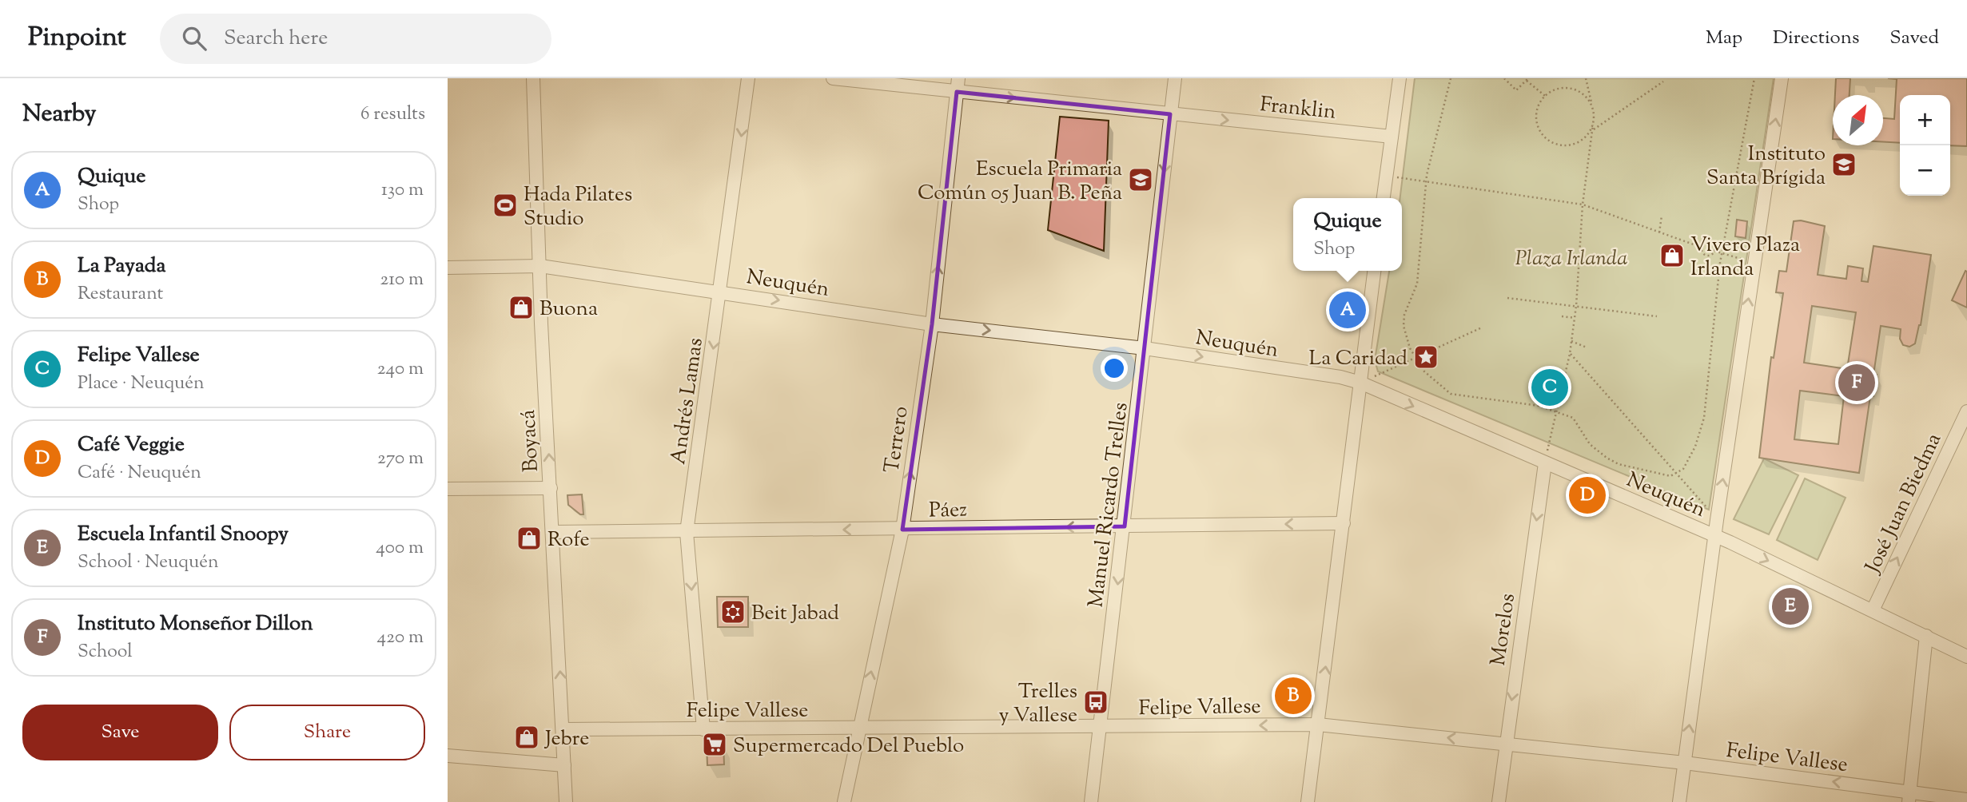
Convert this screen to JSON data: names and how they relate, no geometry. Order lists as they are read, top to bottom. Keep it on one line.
{"streets":{"street":["Franklin","Neuquén","Andrés Lamas","Terrero","Boyacá","José Juan Biedma","Manuel Ricardo Trelles","Páez","Morelos","Felipe Vallese"]},"crossings":[["Franklin","Terrero"],["Franklin","Manuel Ricardo Trelles"],["Neuquén","Andrés Lamas"],["Neuquén","Terrero"],["Neuquén","Boyacá"],["Neuquén","José Juan Biedma"],["Neuquén","Manuel Ricardo Trelles"],["Neuquén","Morelos"],["Andrés Lamas","Páez"],["Andrés Lamas","Felipe Vallese"],["Terrero","Páez"],["Terrero","Felipe Vallese"],["Boyacá","Páez"],["Boyacá","Felipe Vallese"],["Manuel Ricardo Trelles","Páez"],["Manuel Ricardo Trelles","Felipe Vallese"],["Morelos","Felipe Vallese"]],"one_way":["Franklin","Neuquén","Andrés Lamas","Terrero","Boyacá","José Juan Biedma","Manuel Ricardo Trelles","Páez","Morelos","Felipe Vallese"],"parks":["Plaza Irlanda"],"places":{"school or university":["Instituto Santa Brígida","Escuela Primaria Común 05 Juan B. Peña"],"sports":["Hada Pilates Studio"],"shop":["Vivero Plaza Irlanda","Buona","Rofe","Jebre"],"place":["La Caridad"],"synagogue":["Beit Jabad"],"bus stop":["Trelles y Vallese"],"supermarket":["Supermercado Del Pueblo"]},"north":"top right","page":{"header":"Pinpoint","search":"Search here","nav":["Map","Directions","Saved"],"heading":["Nearby","6 results"],"map_buttons":["+","−"],"list":[{"mark":"A","name":"Quique","note":"Shop","value":"130 m"},{"mark":"B","name":"La Payada","note":"Restaurant","value":"210 m"},{"mark":"C","name":"Felipe Vallese","note":"Place · Neuquén","value":"240 m"},{"mark":"D","name":"Café Veggie","note":"Café · Neuquén","value":"270 m"},{"mark":"E","name":"Escuela Infantil Snoopy","note":"School · Neuquén","value":"400 m"},{"mark":"F","name":"Instituto Monseñor Dillon","note":"School","value":"420 m"}],"popup":["Quique","Shop"],"pins":["A","F","C","D","E","B"],"buttons":["Save","Share"]}}
